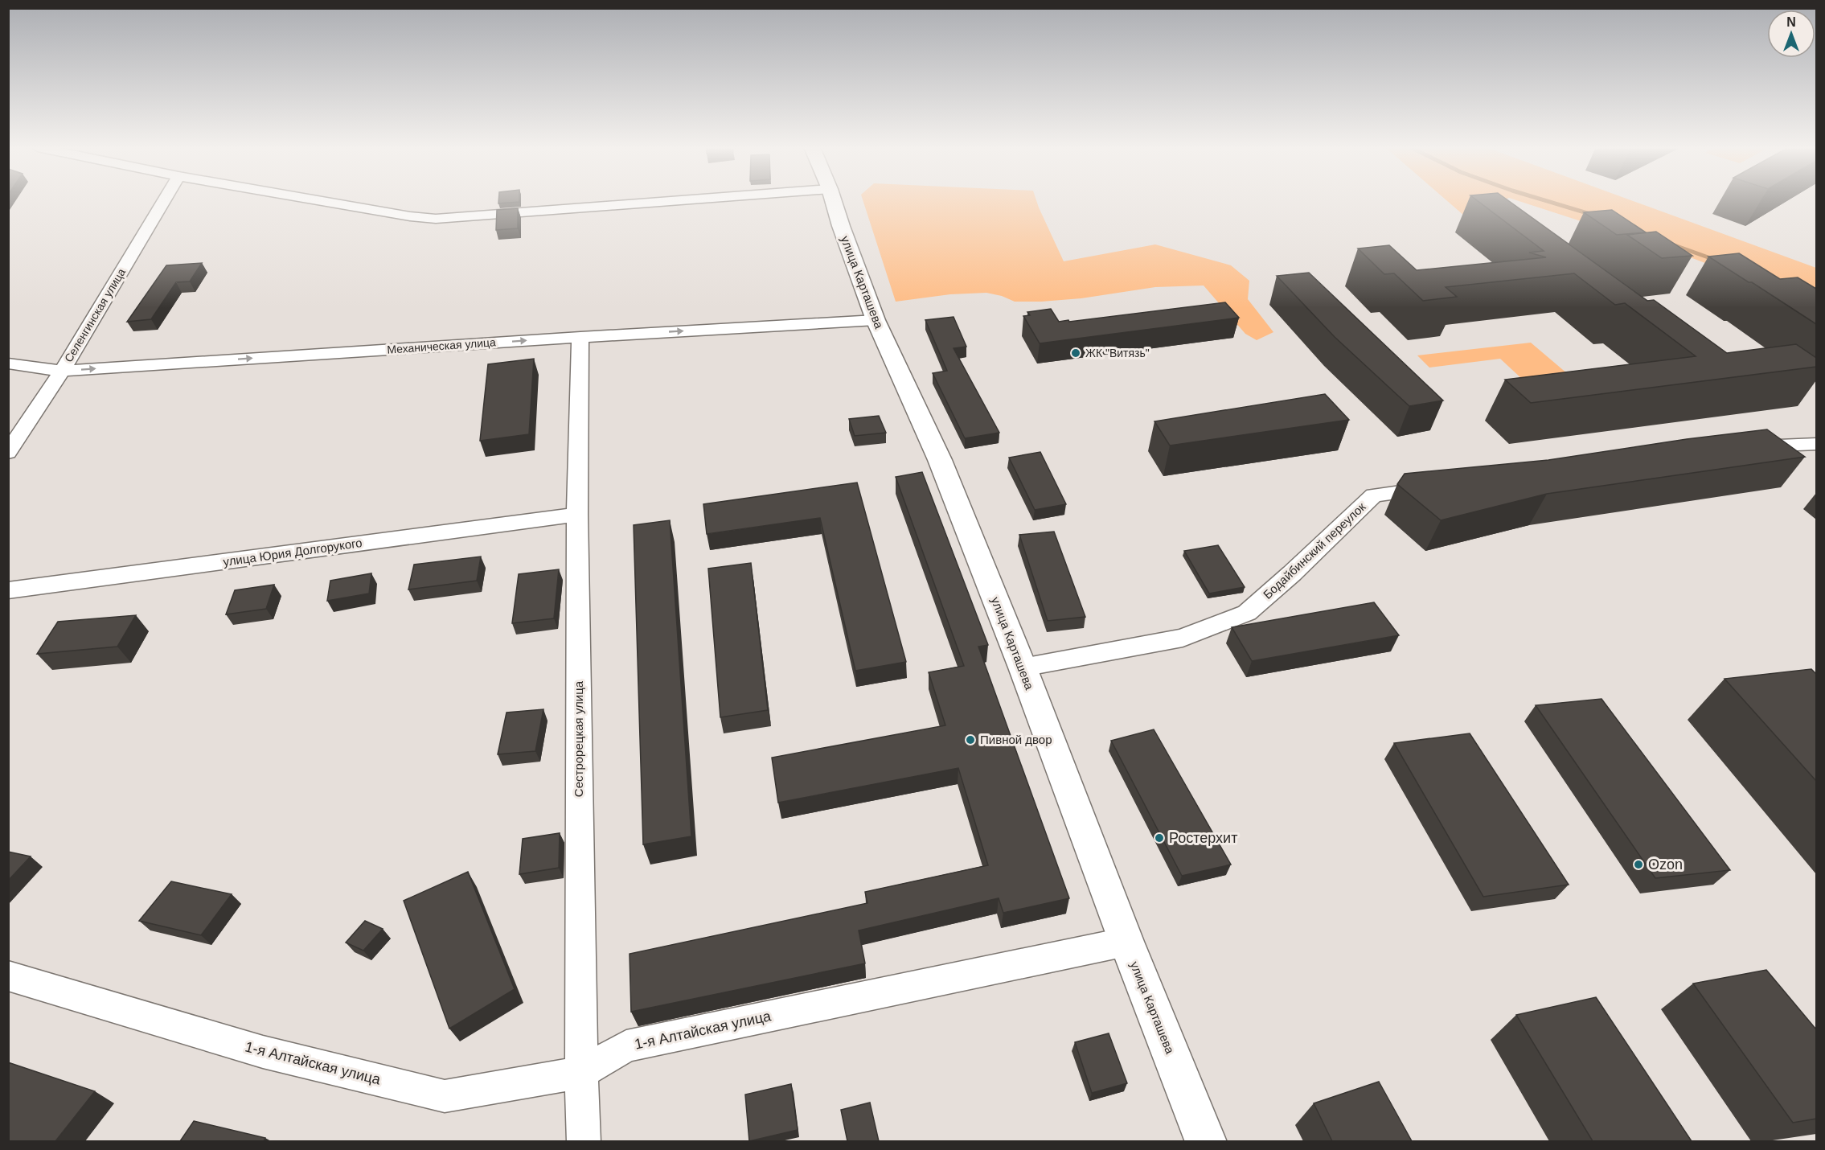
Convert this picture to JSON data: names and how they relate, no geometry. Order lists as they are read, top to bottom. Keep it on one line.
{"streets":{"main road":["улица Карташева"],"street":["Селенгинская улица","Механическая улица","Бодайбинский переулок","улица Юрия Долгорукого","Сестрорецкая улица","1-я Алтайская улица"]},"crossings":[["улица Карташева","Механическая улица"],["улица Карташева","Бодайбинский переулок"],["улица Карташева","1-я Алтайская улица"],["Селенгинская улица","Механическая улица"],["Механическая улица","Сестрорецкая улица"],["улица Юрия Долгорукого","Сестрорецкая улица"],["Сестрорецкая улица","1-я Алтайская улица"]],"places":["ЖК \"Витязь\"","Пивной двор","Ростерхит","Ozon"],"north":"top"}
